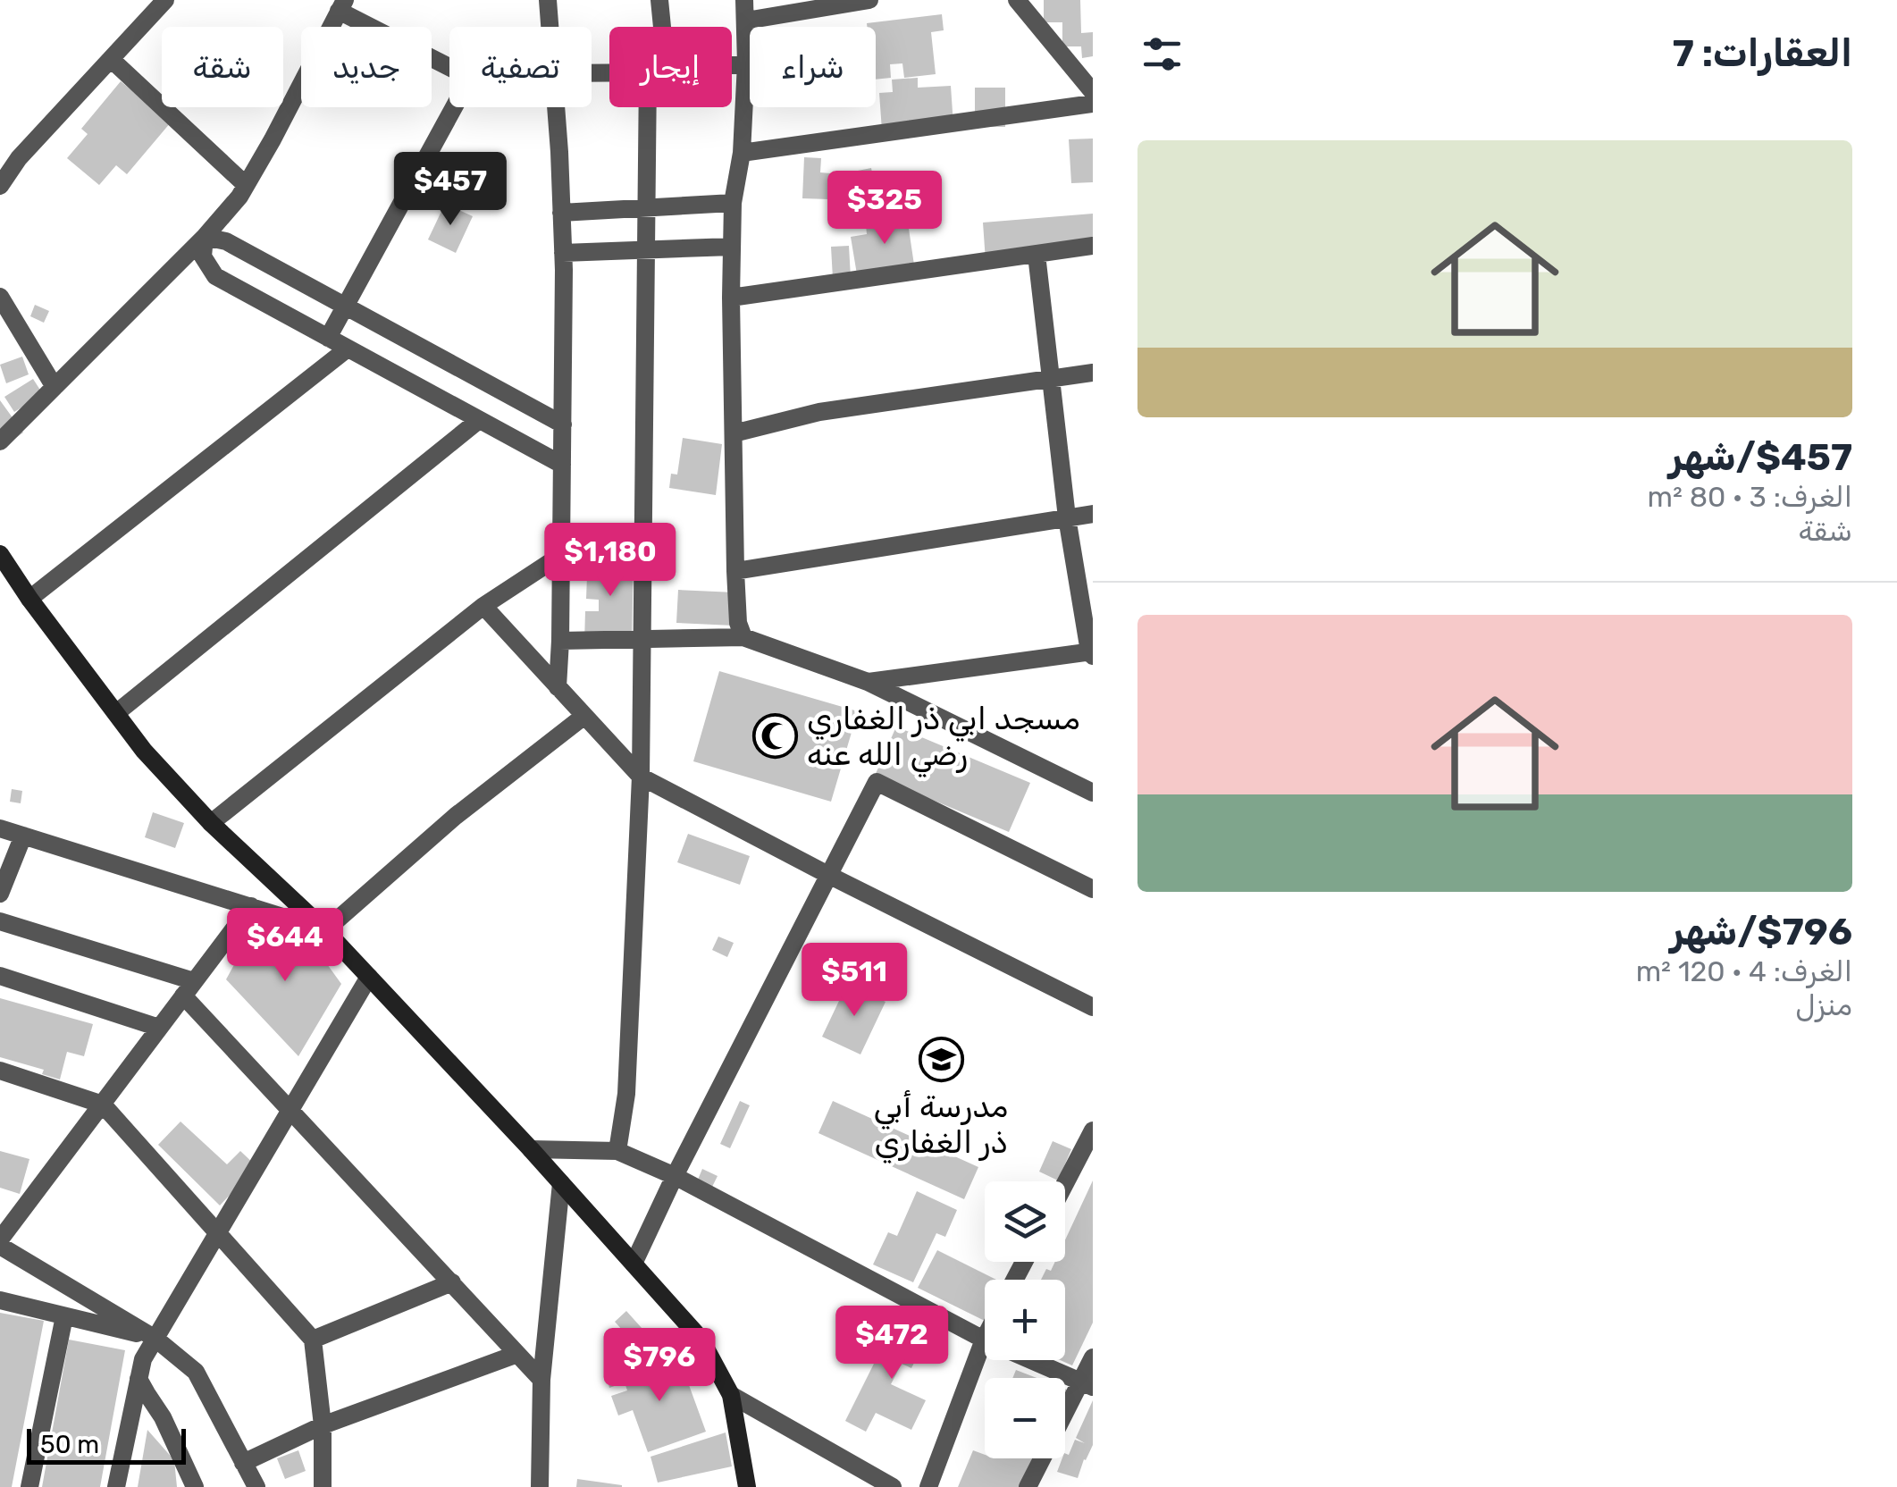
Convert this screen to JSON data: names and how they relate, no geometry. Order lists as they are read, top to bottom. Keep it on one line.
{"places":{"mosque":["مسجد ابي ذر الغفاري رضي الله عنه"],"school or university":["مدرسة أبي ذر الغفاري"]},"scale_bar":"50 m","page":{"heading":"العقارات: 7","chip":["شراء","إيجار","تصفية","جديد","شقة"],"list":[{"name":"$457/شهر","note":"الغرف: 3 · 80 m² · شقة"},{"name":"$796/شهر","note":"الغرف: 4 · 120 m² · منزل"}],"price":["$457","$325","$1,180","$644","$511","$472","$796"],"map_buttons":["+","−"],"scale":"50 m"}}
